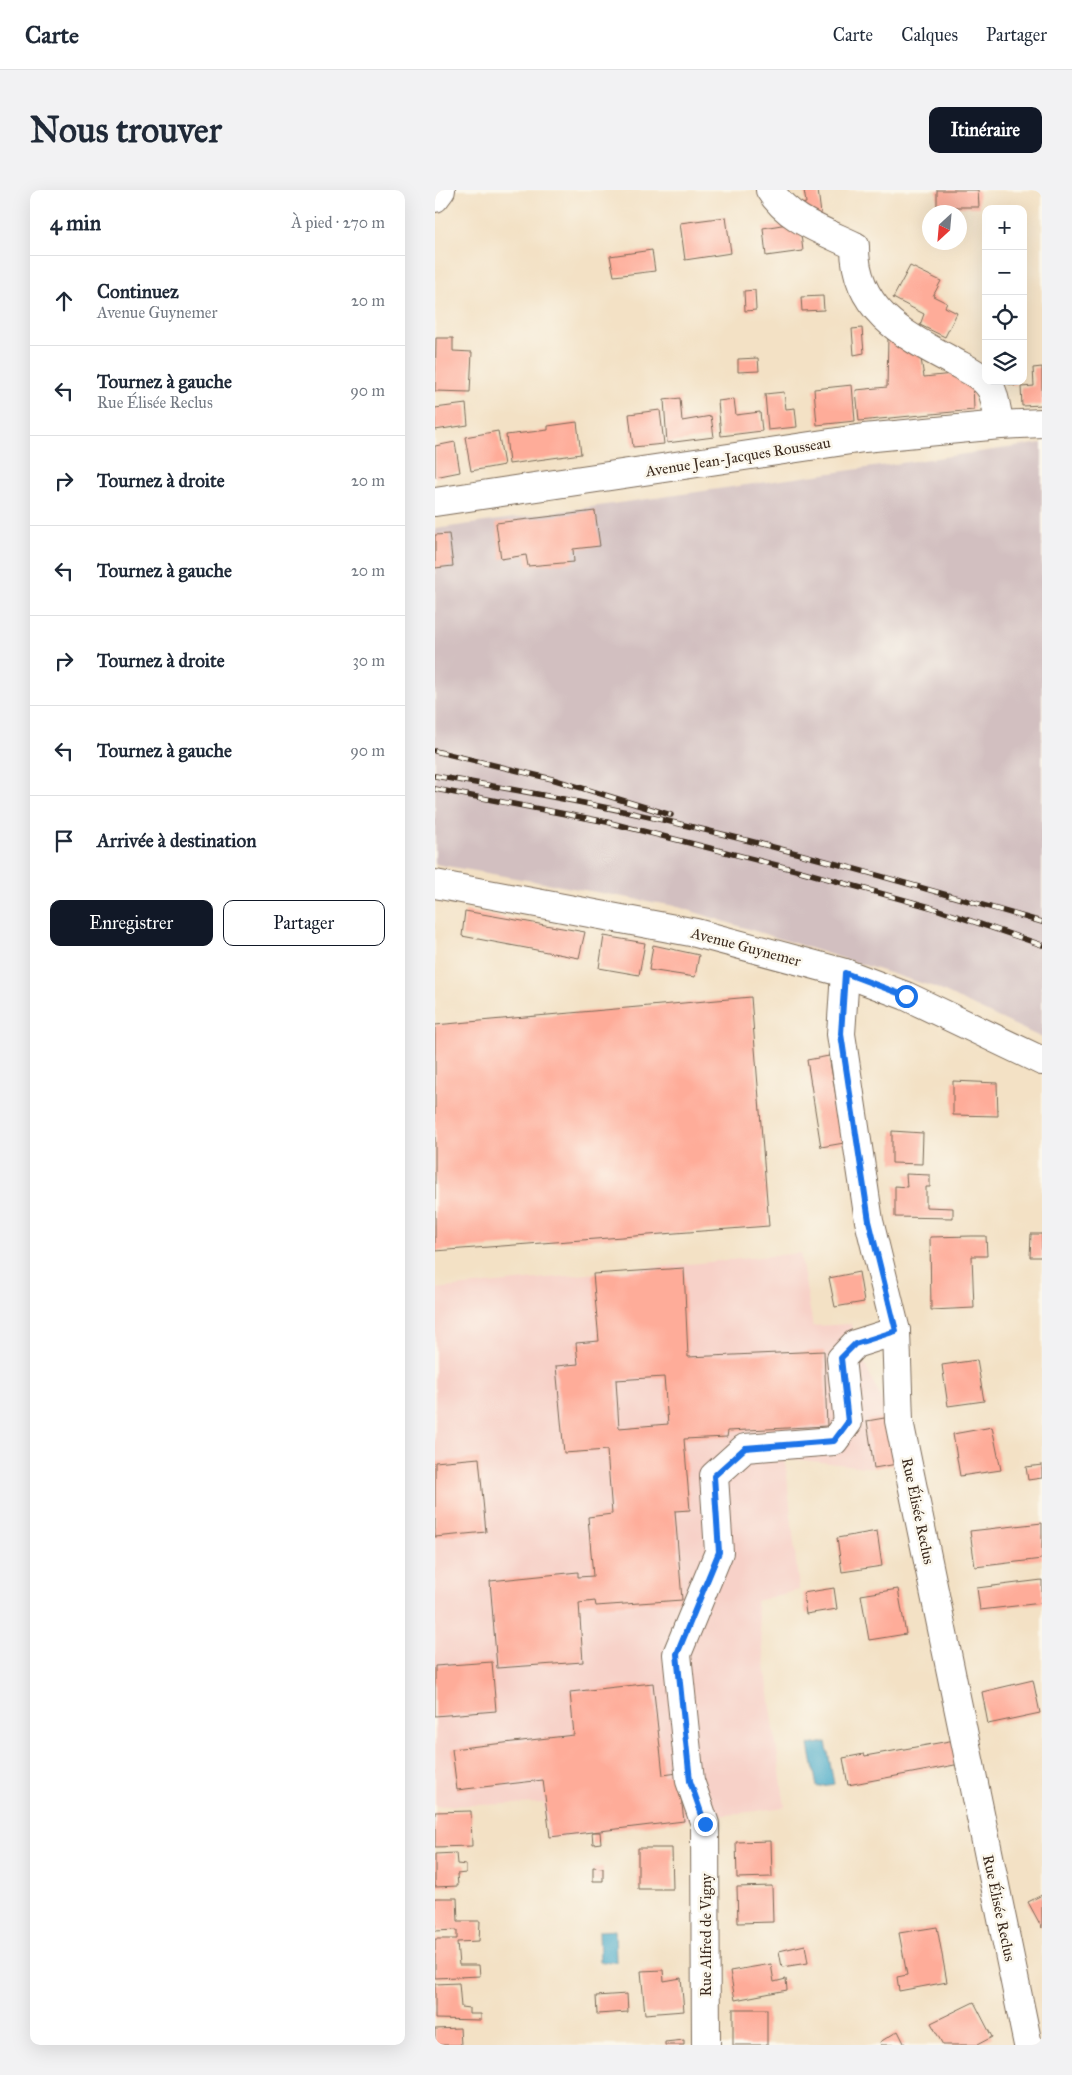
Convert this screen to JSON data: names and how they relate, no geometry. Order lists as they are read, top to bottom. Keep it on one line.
{"streets":{"street":["Avenue Jean-Jacques Rousseau","Avenue Guynemer","Rue Élisée Reclus","Rue Alfred de Vigny"]},"crossings":[["Avenue Guynemer","Rue Élisée Reclus"],["Rue Élisée Reclus","Rue Alfred de Vigny"]],"north":"bottom left","page":{"header":"Carte","nav":["Carte","Calques","Partager"],"buttons":["Itinéraire",["Enregistrer","Partager"]],"title":"Nous trouver","heading":["4 min","À pied · 270 m"],"map_buttons":["+","−"],"list":[["Continuez","Avenue Guynemer","20 m"],["Tournez à gauche","Rue Élisée Reclus","90 m"],["Tournez à droite","20 m"],["Tournez à gauche","20 m"],["Tournez à droite","30 m"],["Tournez à gauche","90 m"],"Arrivée à destination"]}}
